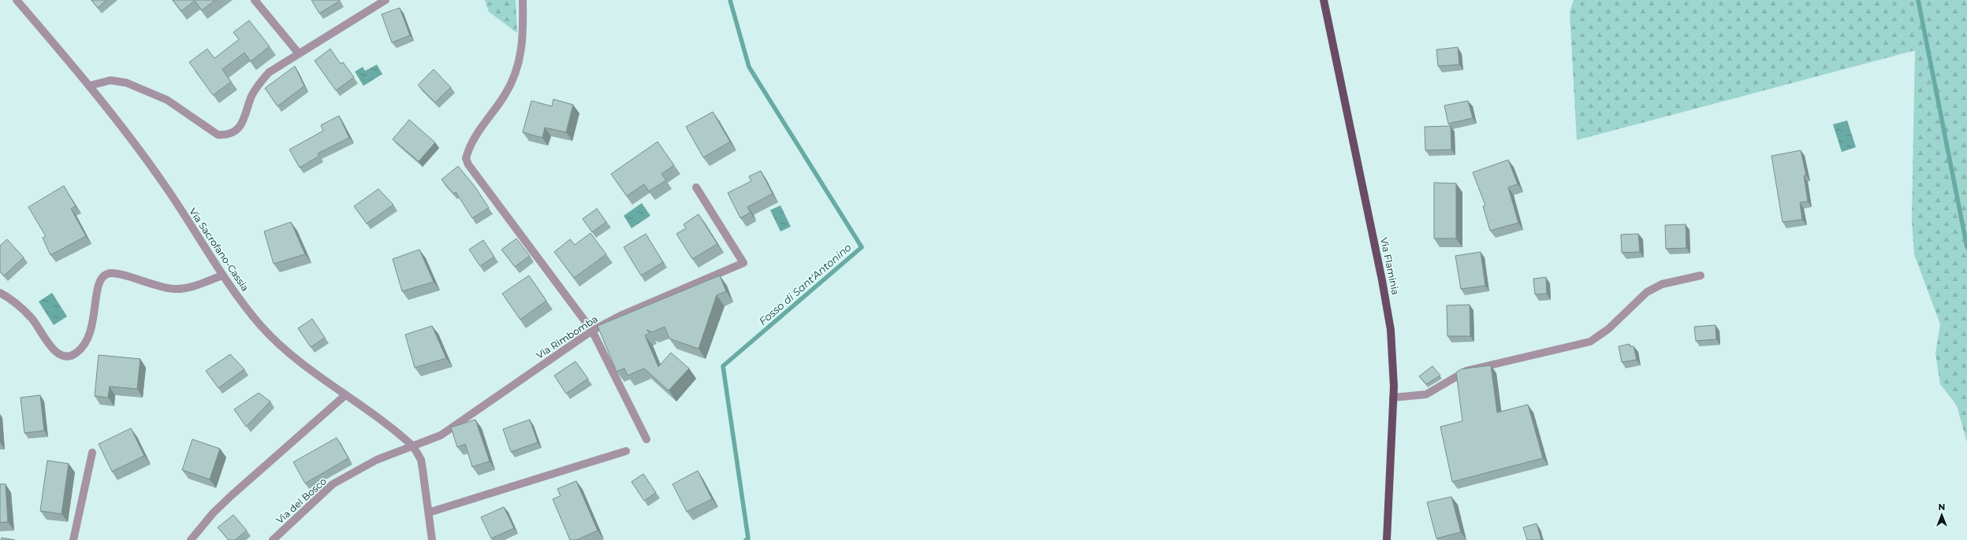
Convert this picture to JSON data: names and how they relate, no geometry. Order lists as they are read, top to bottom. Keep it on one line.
{"streets":{"main road":["Via Flaminia"],"street":["Via Sacrofano-Cassia","Via Rimbomba","Via del Bosco"]},"crossings":[["Via Sacrofano-Cassia","Via Rimbomba"],["Via Sacrofano-Cassia","Via del Bosco"],["Via Rimbomba","Via del Bosco"]],"water":["Fosso di Sant'Antonino"],"north":"top"}
